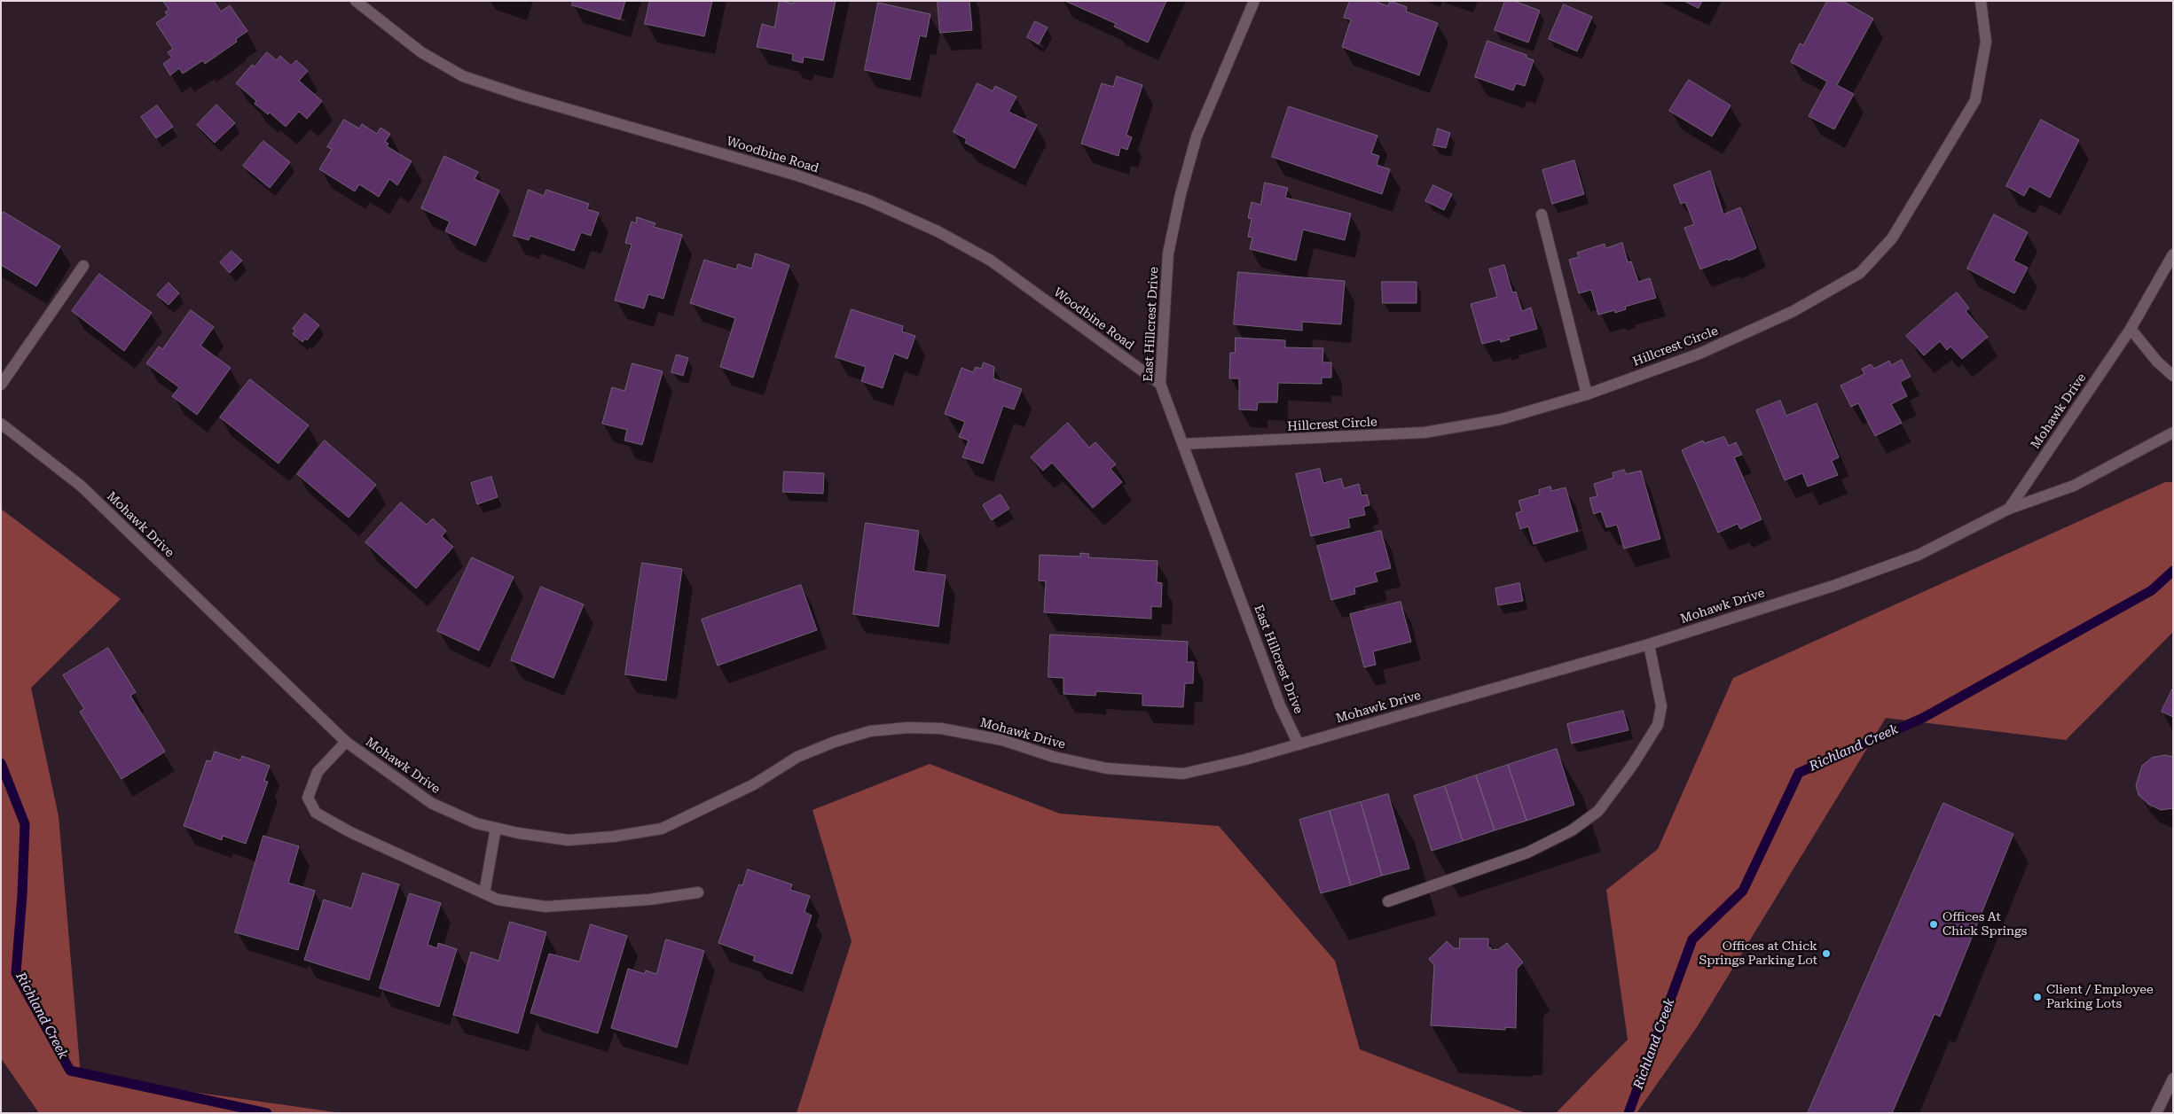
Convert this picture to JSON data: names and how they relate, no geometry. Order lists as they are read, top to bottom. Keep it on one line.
{"streets":{"street":["Woodbine Road","East Hillcrest Drive","Hillcrest Circle","Mohawk Drive"]},"crossings":[["Woodbine Road","East Hillcrest Drive"],["East Hillcrest Drive","Hillcrest Circle"],["East Hillcrest Drive","Mohawk Drive"]],"water":["Richland Creek"],"places":["Offices At Chick Springs","Offices at Chick Springs Parking Lot","Client / Employee Parking Lots"]}
